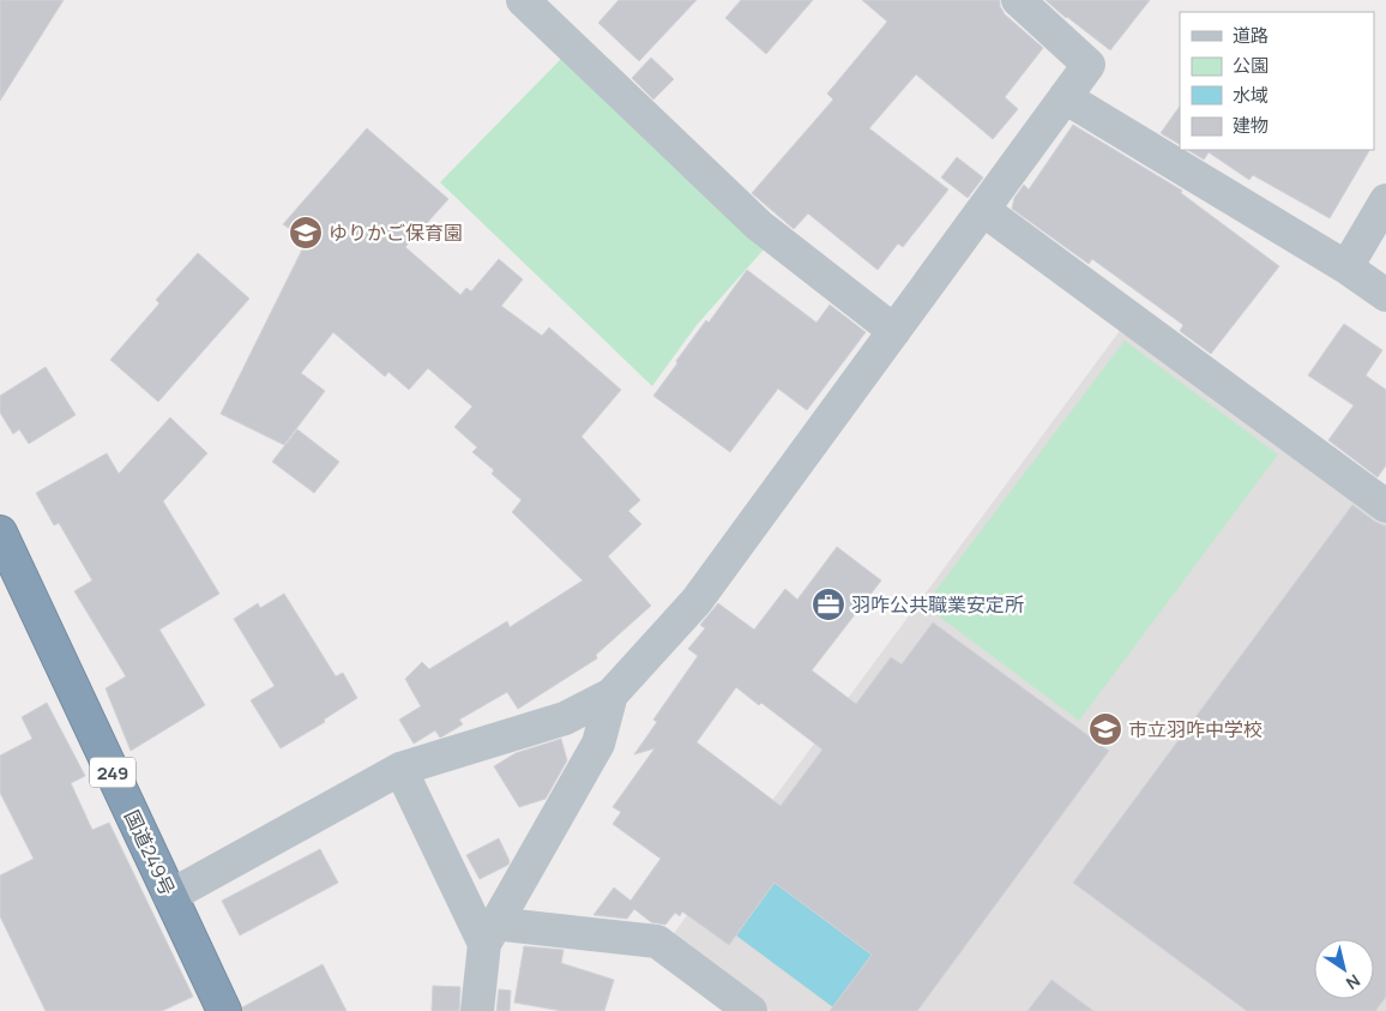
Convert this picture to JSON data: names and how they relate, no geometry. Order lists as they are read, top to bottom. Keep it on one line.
{"streets":{"highway":["249","国道249号"]},"places":{"school or university":["ゆりかご保育園","市立羽咋中学校"],"office":["羽咋公共職業安定所"]},"legend":["道路","公園","水域","建物"],"north":"bottom right"}
